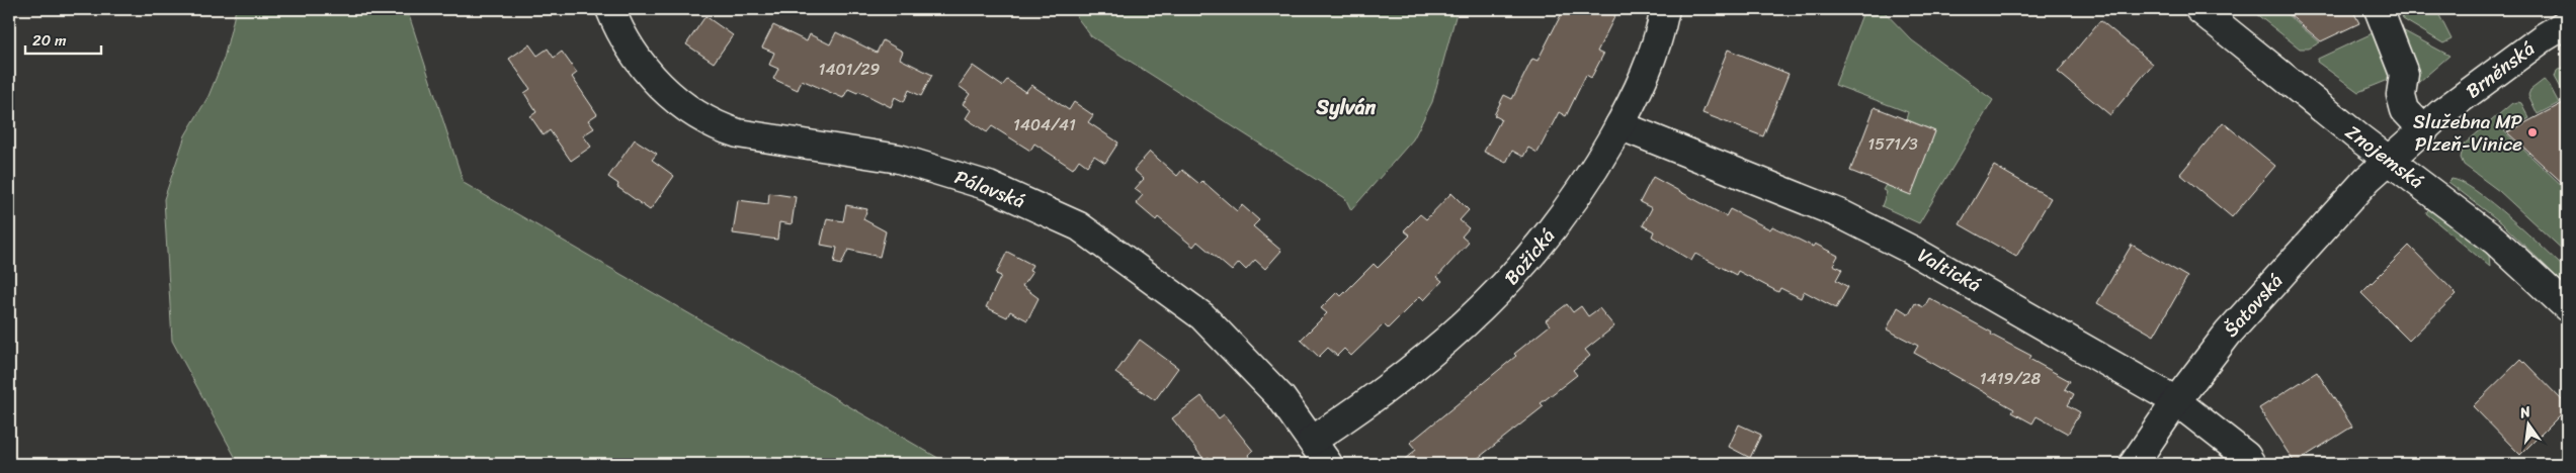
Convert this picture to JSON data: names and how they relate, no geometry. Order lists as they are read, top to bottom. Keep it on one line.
{"streets":{"street":["Brněnská","Znojemská","Pálavská","Božická","Valtická","Šatovská"]},"crossings":[["Brněnská","Znojemská"],["Brněnská","Šatovská"],["Znojemská","Šatovská"],["Pálavská","Božická"],["Božická","Valtická"],["Valtická","Šatovská"]],"districts":["Sylván"],"places":["Služebna MP Plzeň-Vinice"],"house_numbers":["1401/29","1404/41","1571/3","1419/28"],"scale_bar":"20 m","north":"top"}
